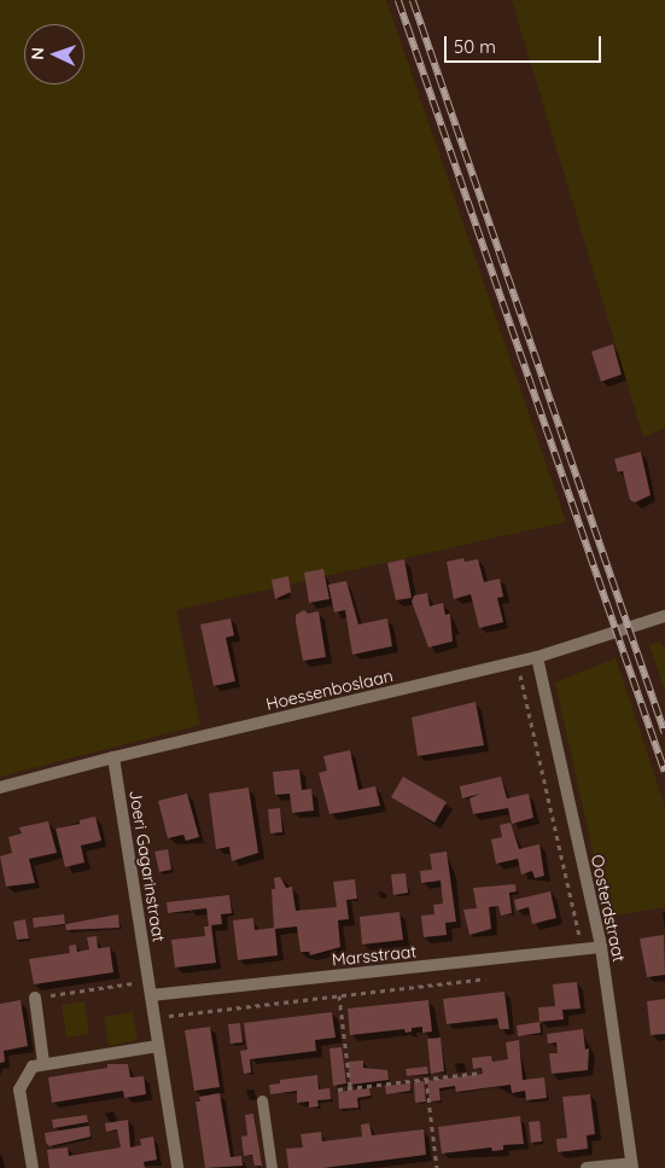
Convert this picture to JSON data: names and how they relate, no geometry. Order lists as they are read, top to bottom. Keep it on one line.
{"streets":{"street":["Hoessenboslaan","Joeri Gagarinstraat","Oosterdstraat","Marsstraat"]},"crossings":[["Hoessenboslaan","Joeri Gagarinstraat"],["Hoessenboslaan","Oosterdstraat"],["Joeri Gagarinstraat","Marsstraat"],["Oosterdstraat","Marsstraat"]],"scale_bar":"50 m","north":"left"}
